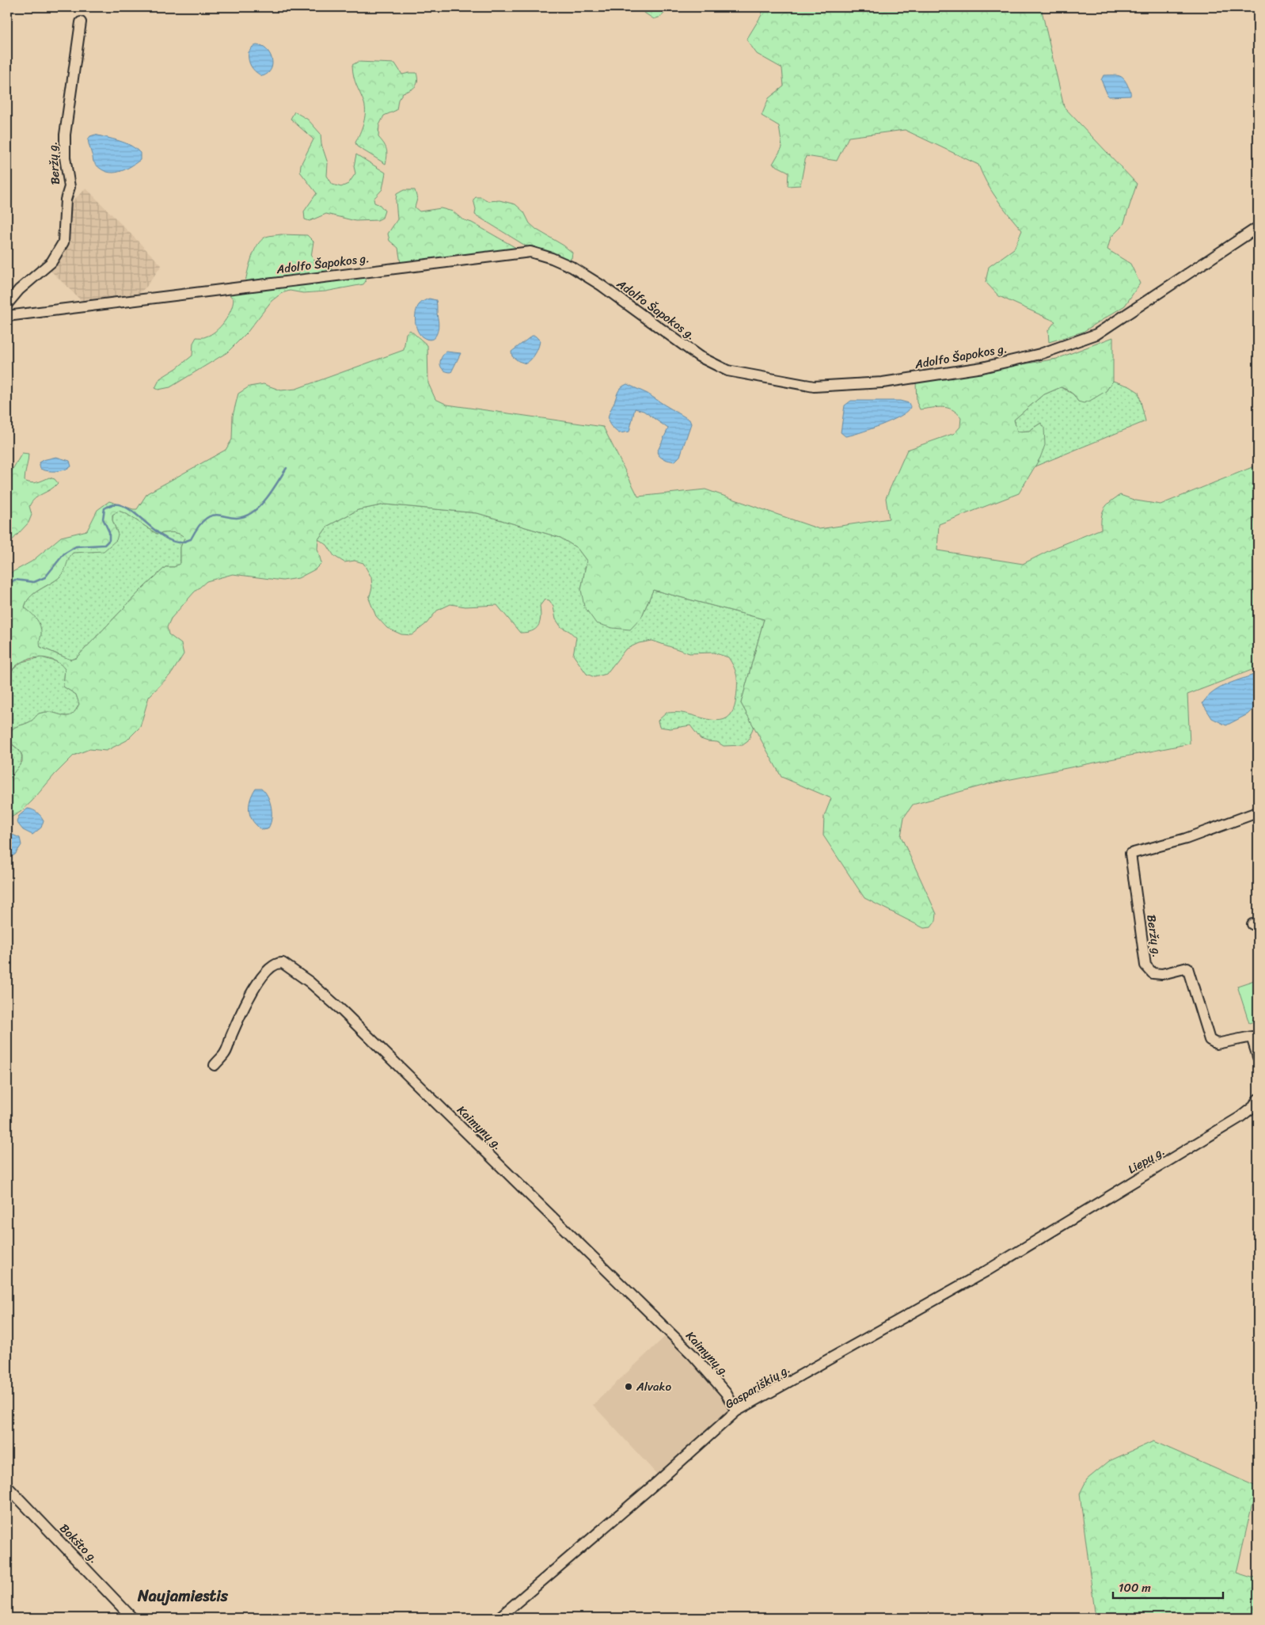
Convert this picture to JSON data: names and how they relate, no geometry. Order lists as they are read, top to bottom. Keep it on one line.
{"streets":{"street":["Beržų g.","Adolfo Šapokos g.","Kaimynų g.","Liepų g.","Gaspariškių g.","Bokšto g."]},"crossings":[["Kaimynų g.","Gaspariškių g."],["Liepų g.","Gaspariškių g."]],"districts":["Naujamiestis"],"places":["Alvako"],"scale_bar":"100 m"}
